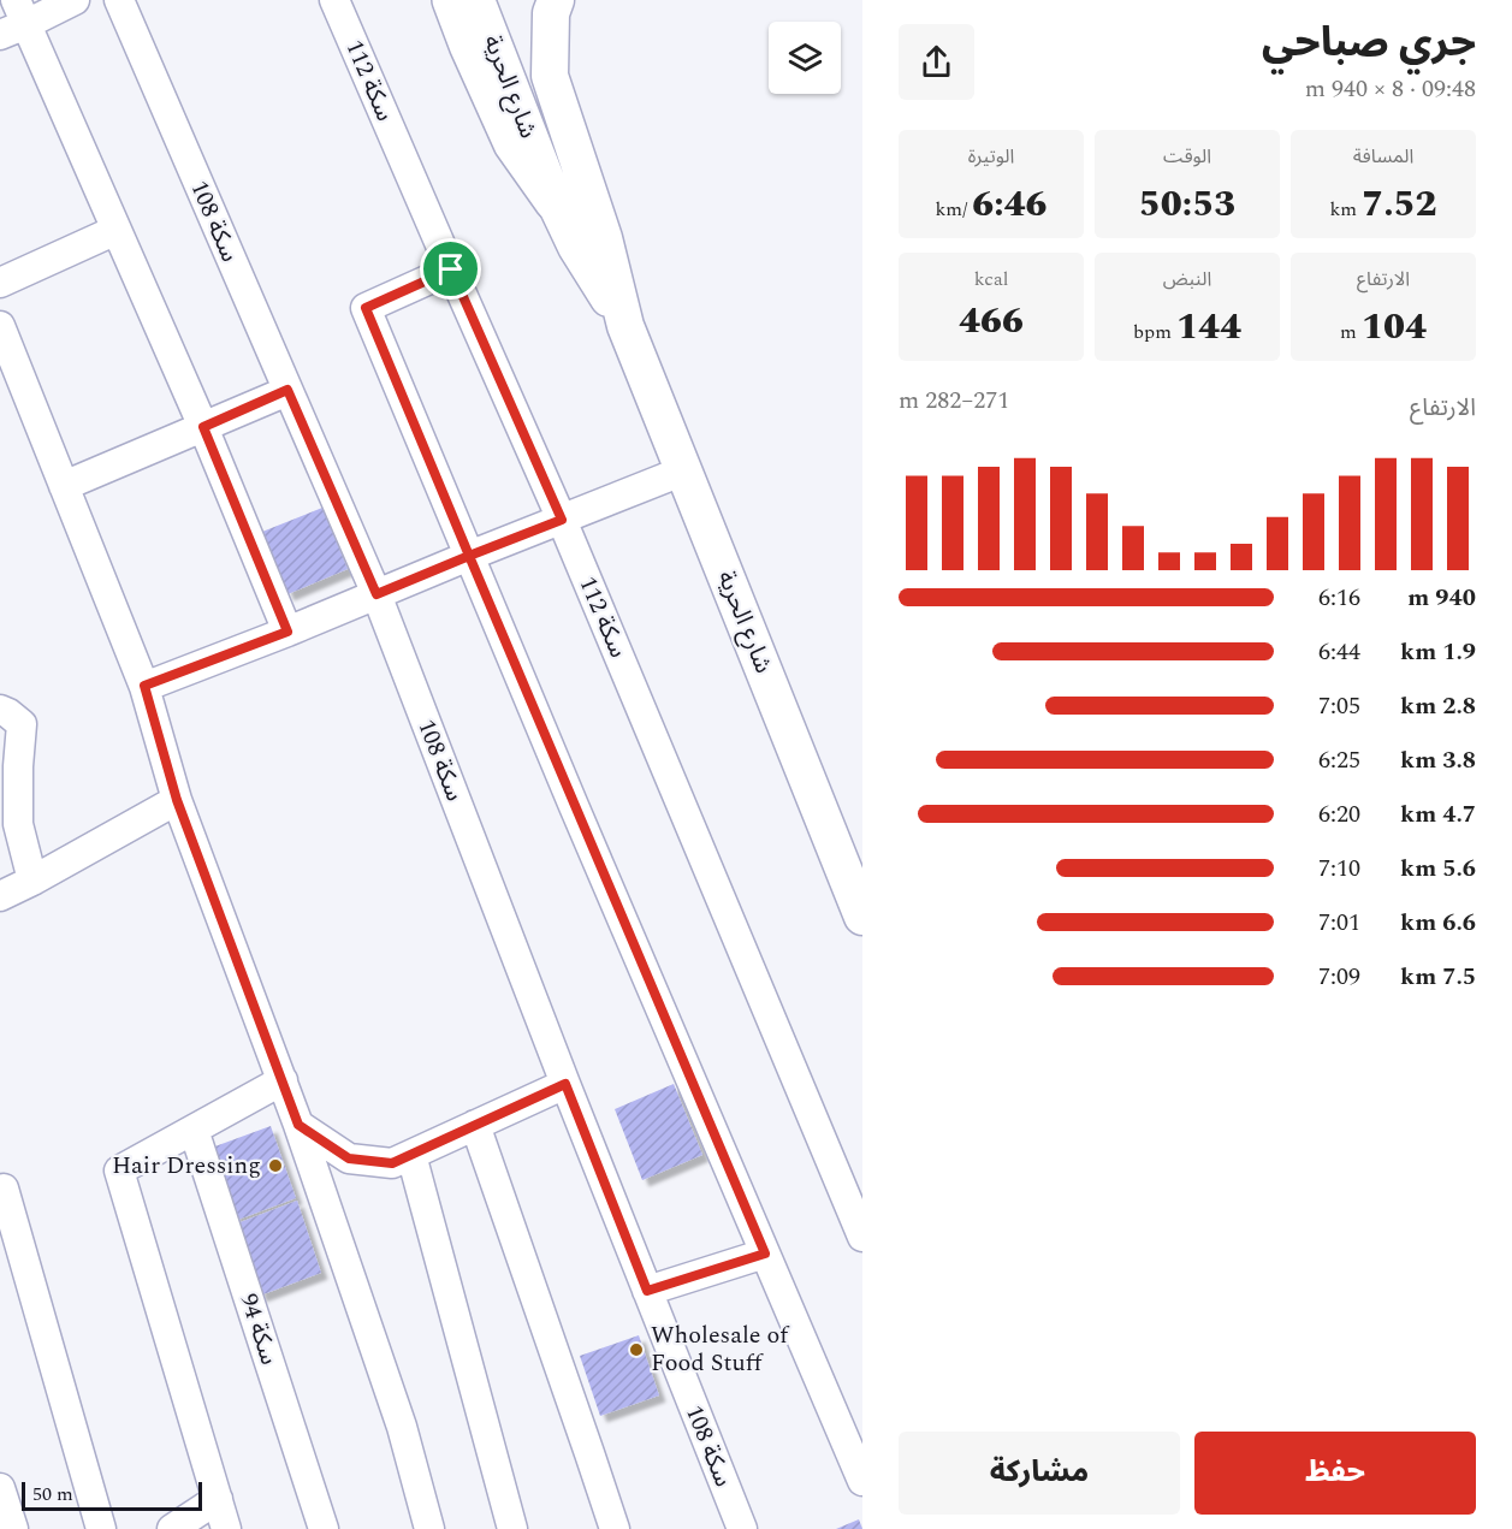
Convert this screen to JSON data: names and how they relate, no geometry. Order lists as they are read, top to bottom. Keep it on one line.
{"streets":{"street":["سكة 112","شارع الحرية","سكة 108","سكة 94"]},"places":["Hair Dressing","Wholesale of Food Stuff"],"scale_bar":"50 m","page":{"heading":["جري صباحي","09:48 · 8 × 940 m"],"stats":[["المسافة","7.52 km"],["الوقت","50:53"],["الوتيرة","6:46 /km"],["الارتفاع","104 m"],["النبض","144 bpm"],["kcal","466"]],"chart":["الارتفاع","271–282 m"],"list":[{"name":"940 m","note":"6:16"},{"name":"1.9 km","note":"6:44"},{"name":"2.8 km","note":"7:05"},{"name":"3.8 km","note":"6:25"},{"name":"4.7 km","note":"6:20"},{"name":"5.6 km","note":"7:10"},{"name":"6.6 km","note":"7:01"},{"name":"7.5 km","note":"7:09"}],"buttons":["حفظ","مشاركة"],"scale":"50 m"}}
